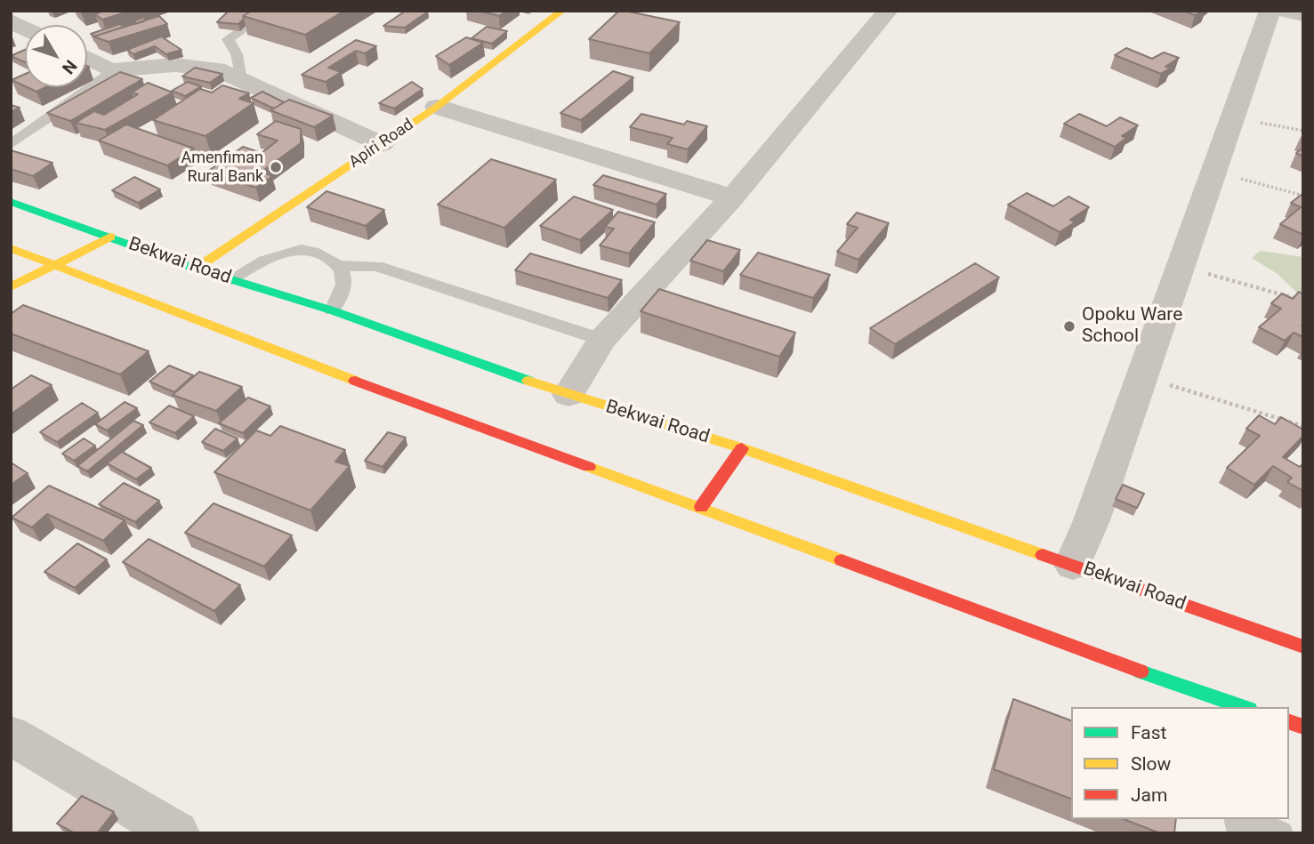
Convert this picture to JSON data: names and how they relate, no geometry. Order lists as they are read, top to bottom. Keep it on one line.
{"streets":{"main road":["Apiri Road","Bekwai Road"]},"crossings":[["Apiri Road","Bekwai Road"]],"places":["Amenfiman Rural Bank","Opoku Ware School"],"legend":["Fast","Slow","Jam"],"north":"bottom right"}
